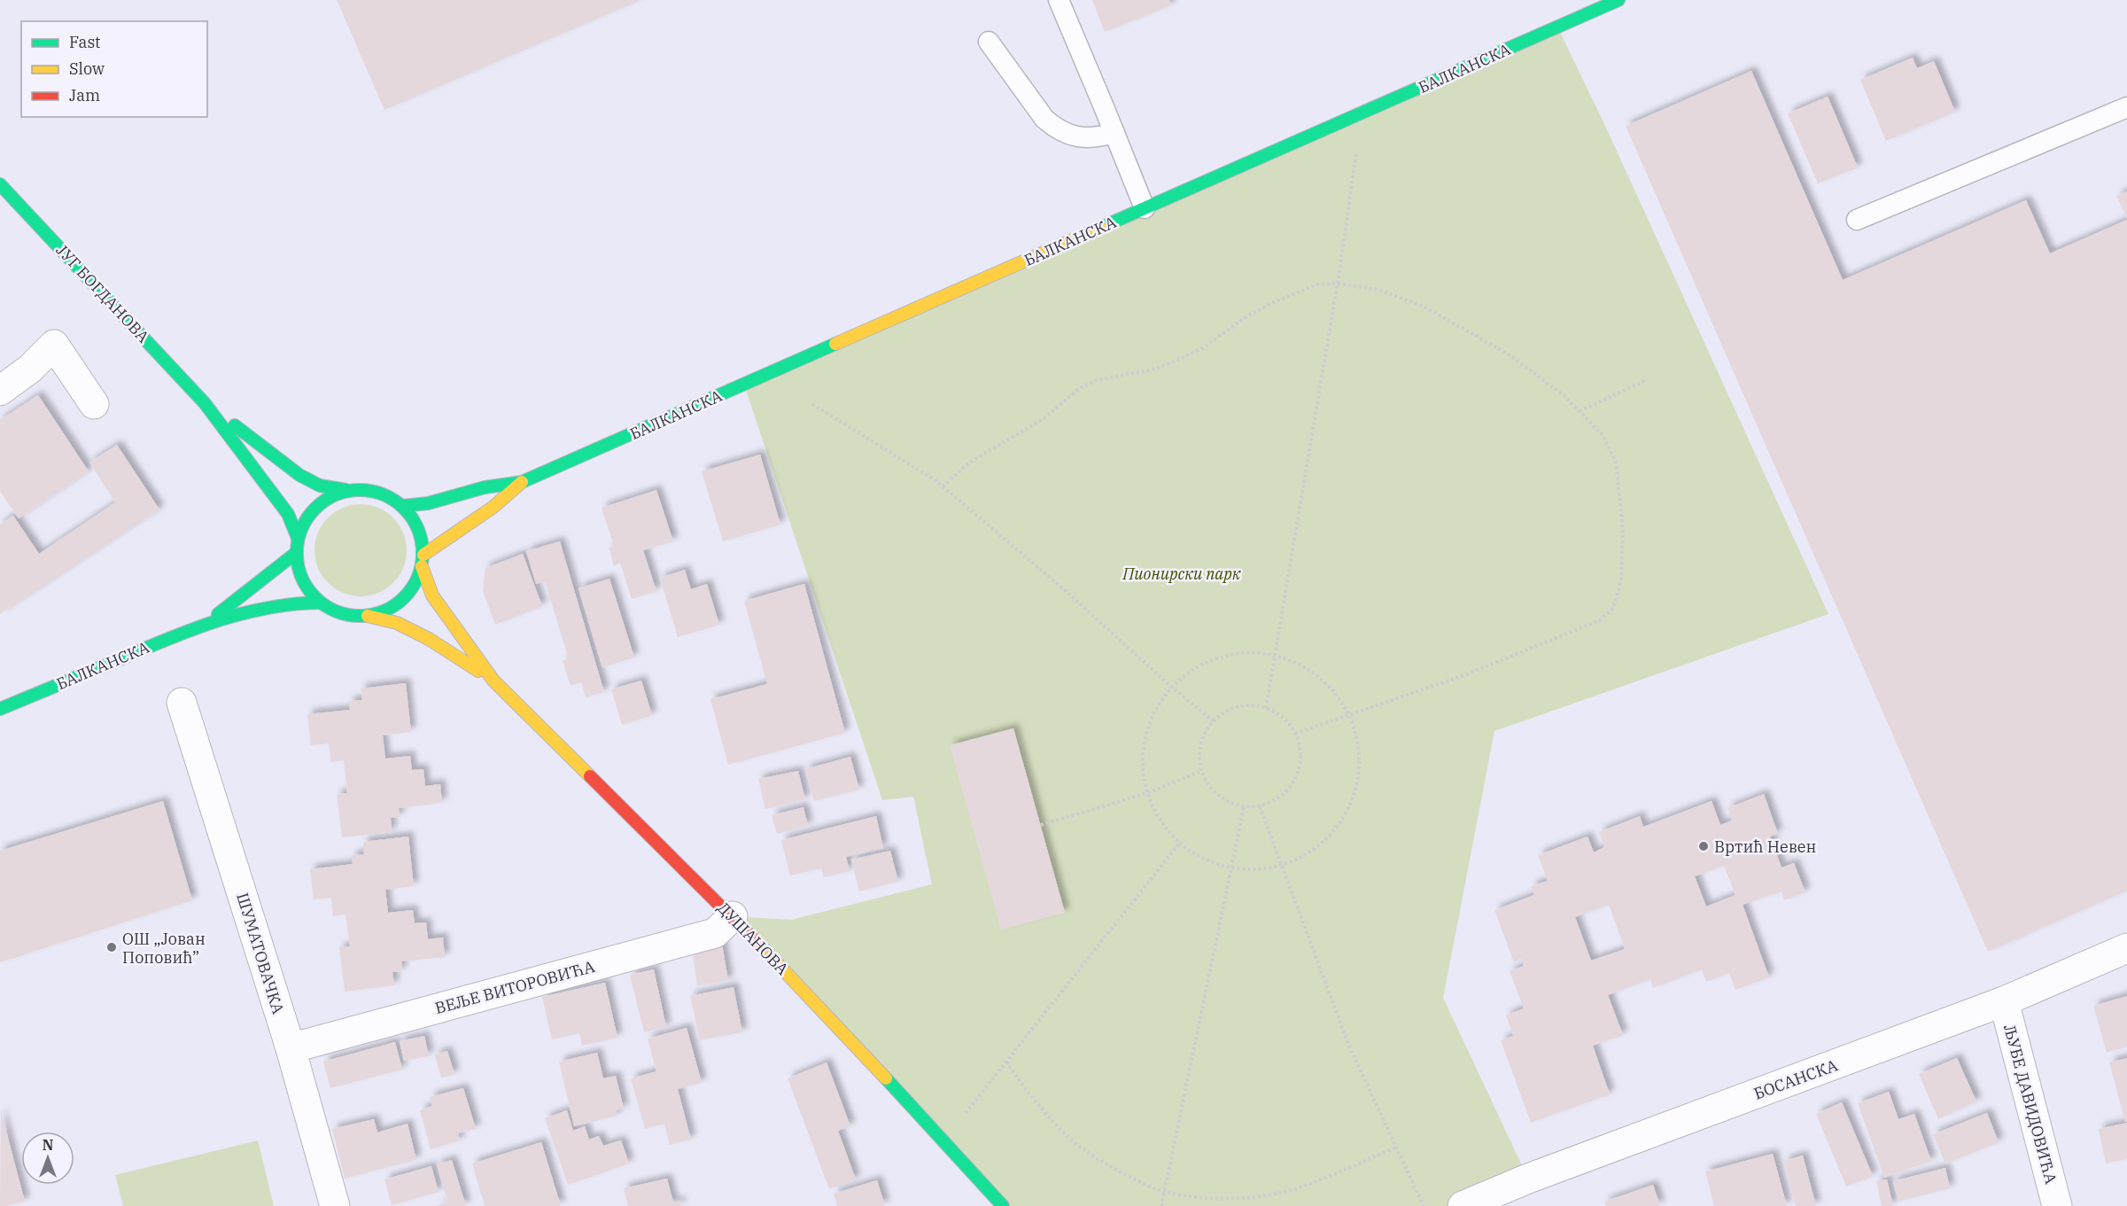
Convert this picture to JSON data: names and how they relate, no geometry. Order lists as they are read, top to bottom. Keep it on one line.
{"streets":{"main road":["БАЛКАНСКА","ЈУГ БОГДАНОВА","ДУШАНОВА"],"street":["ШУМАТОВАЧКА","ВЕЉЕ ВИТОРОВИЋА","БОСАНСКА","ЉУБЕ ДАВИДОВИЋА"]},"crossings":[["БАЛКАНСКА","ЈУГ БОГДАНОВА"],["БАЛКАНСКА","ДУШАНОВА"],["ЈУГ БОГДАНОВА","ДУШАНОВА"],["ДУШАНОВА","ВЕЉЕ ВИТОРОВИЋА"],["ШУМАТОВАЧКА","ВЕЉЕ ВИТОРОВИЋА"],["БОСАНСКА","ЉУБЕ ДАВИДОВИЋА"]],"parks":["Пионирски парк"],"places":["Вртић Невен","ОШ „Јован Поповић”"],"legend":["Fast","Slow","Jam"],"north":"top"}
